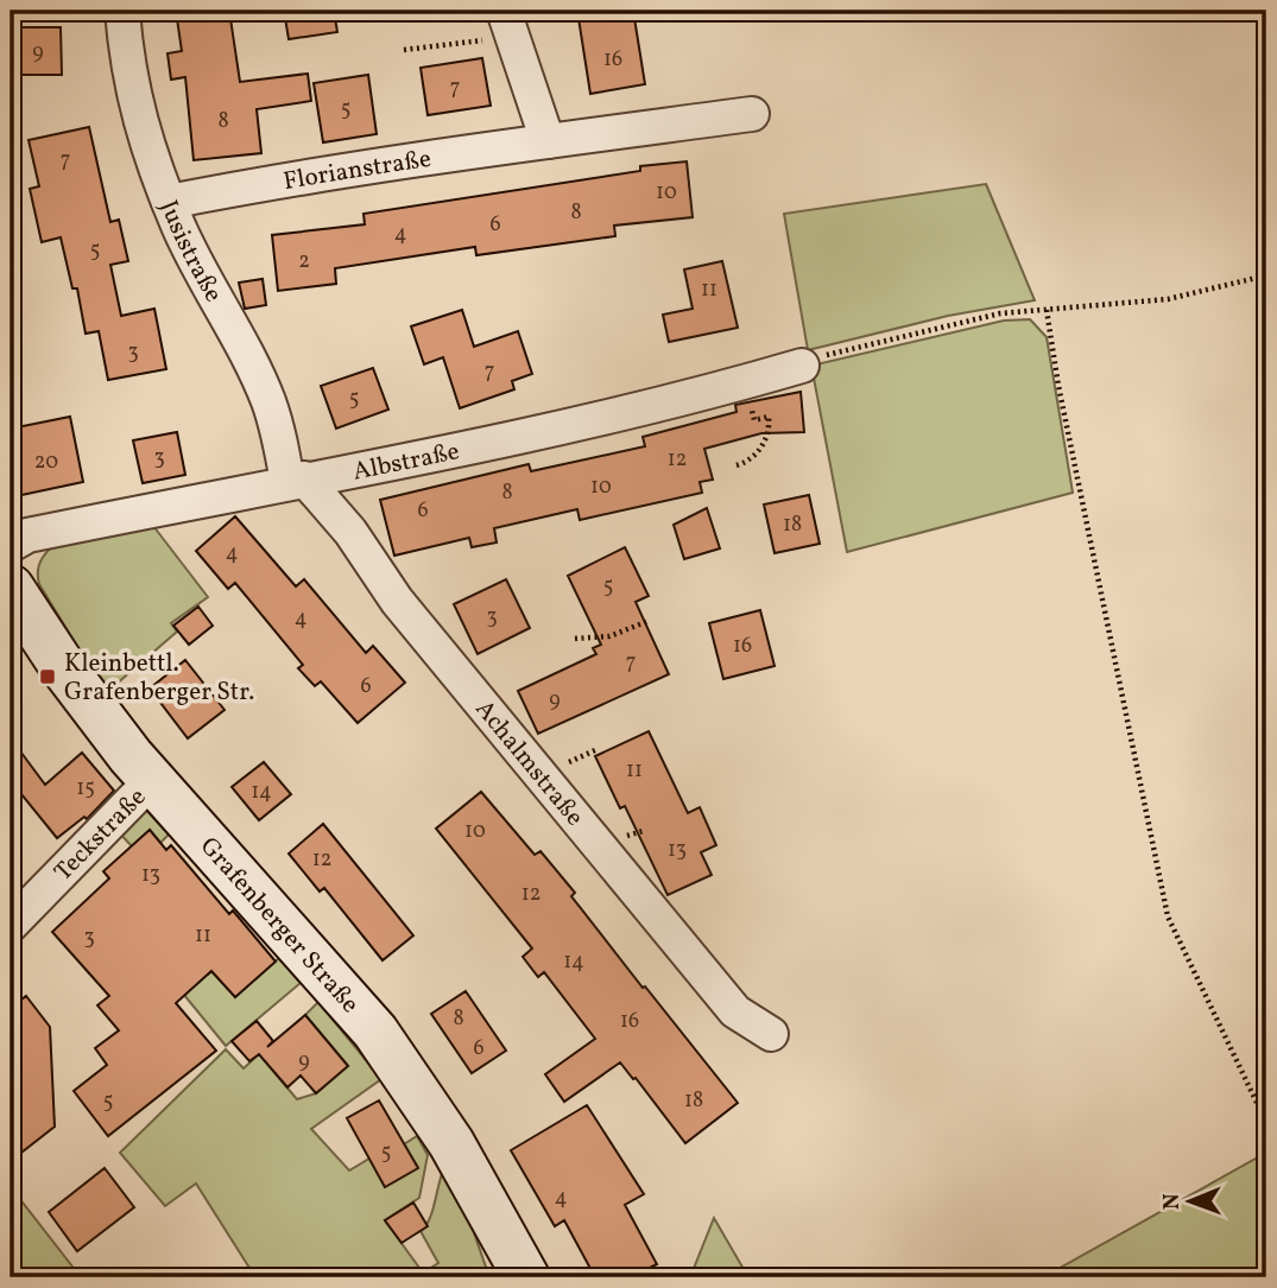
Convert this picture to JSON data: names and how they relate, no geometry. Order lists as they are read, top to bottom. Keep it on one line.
{"streets":{"street":["Florianstraße","Jusistraße","Albstraße","Achalmstraße","Teckstraße","Grafenberger Straße"]},"crossings":[["Florianstraße","Jusistraße"],["Jusistraße","Albstraße"],["Jusistraße","Achalmstraße"],["Albstraße","Achalmstraße"],["Teckstraße","Grafenberger Straße"]],"places":{"transit":["Kleinbettl. Grafenberger Str."]},"house_numbers":["9","16","7","5","8","7","10","8","6","4","5","2","11","3","7","5","3","12","20","10","8","6","18","4","5","3","4","16","7","6","9","11","15","14","10","13","12","13","12","11","3","14","8","16","6","9","18","5","5","4"],"north":"left"}
